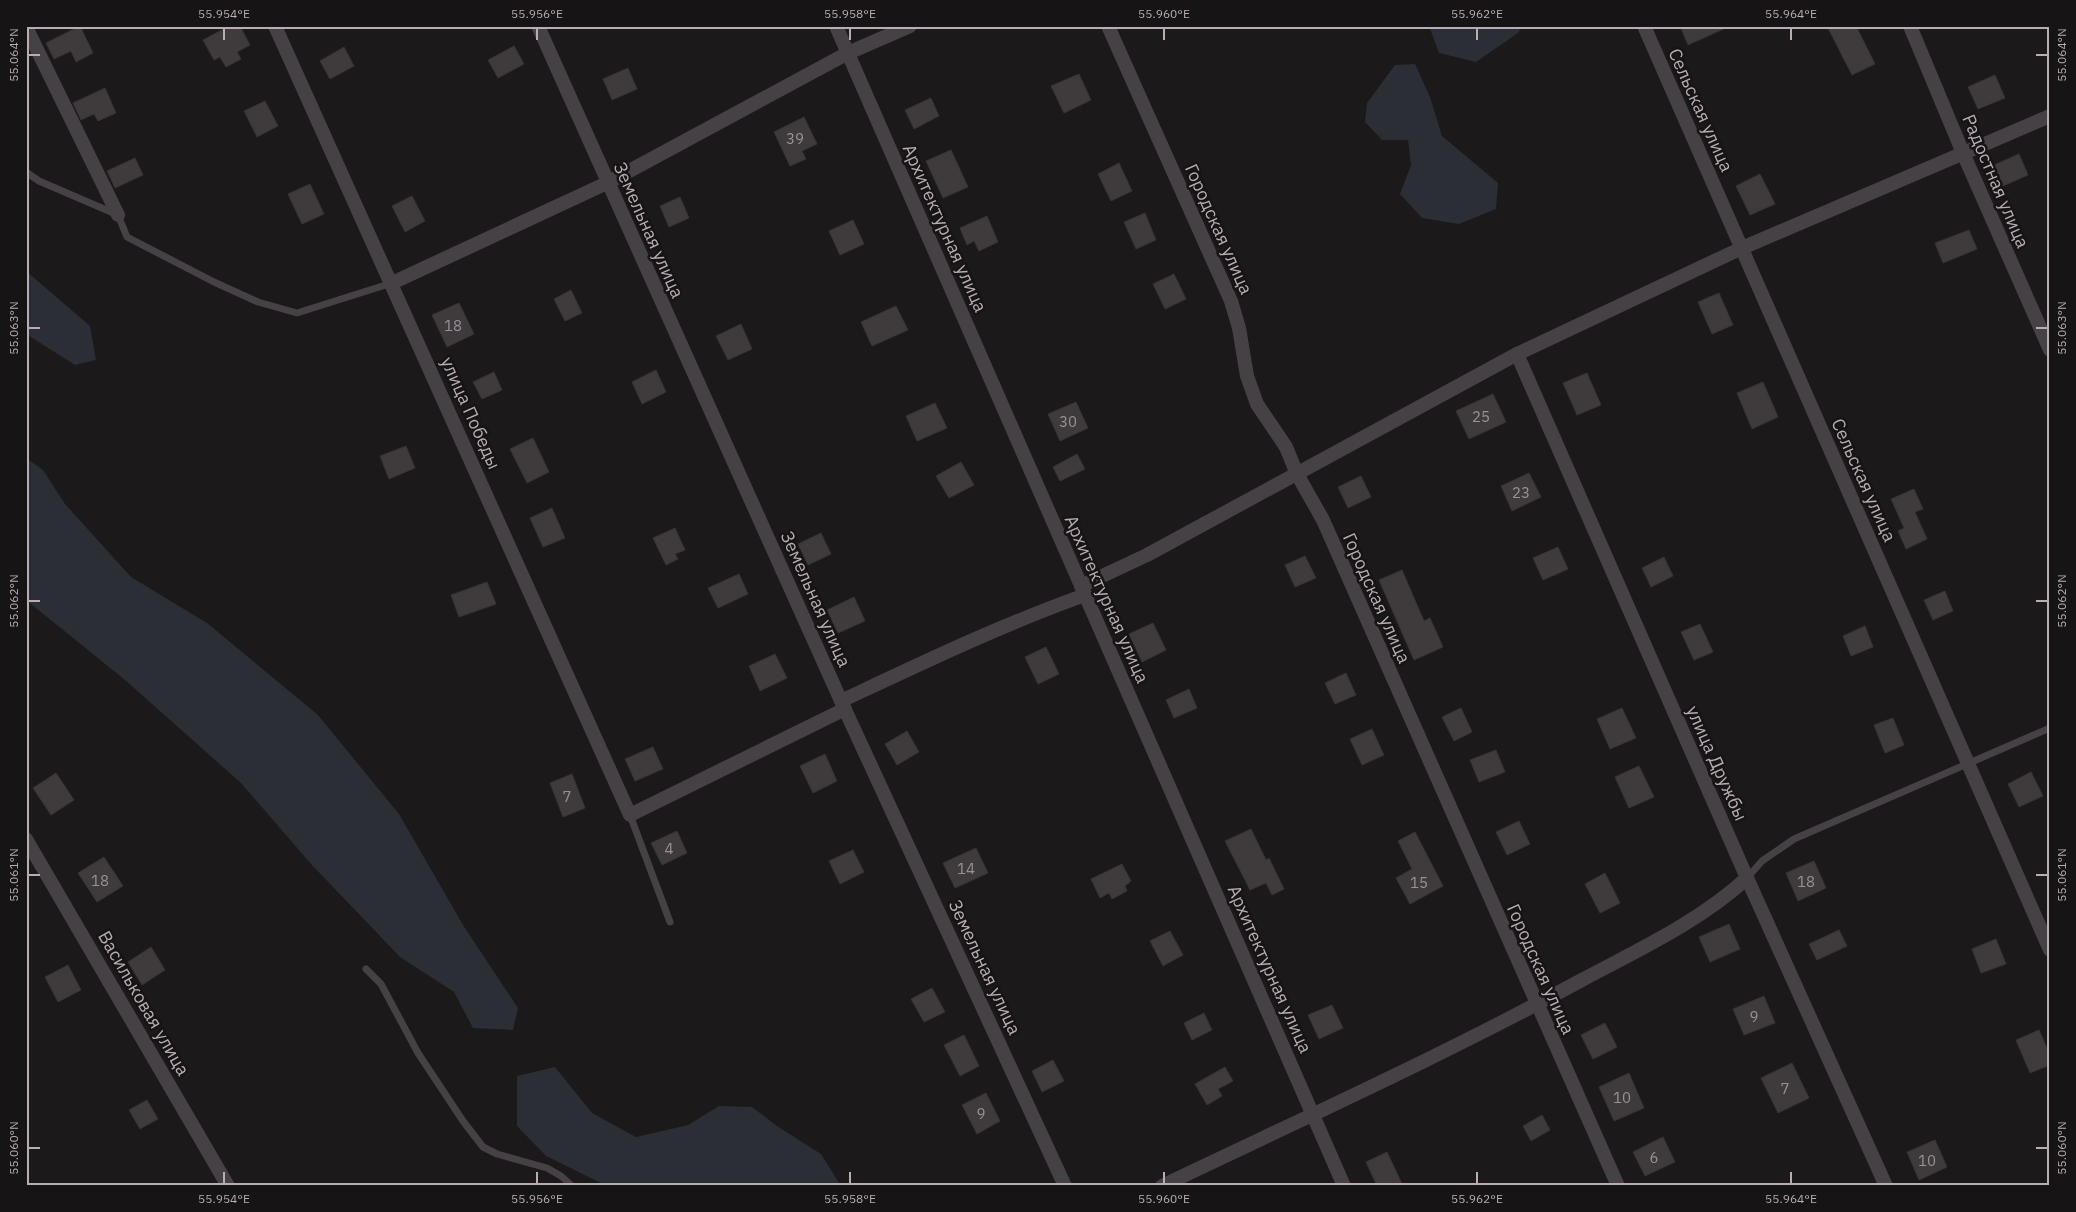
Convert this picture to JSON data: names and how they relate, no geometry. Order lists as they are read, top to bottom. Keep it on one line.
{"streets":{"street":["Сельская улица","Радостная улица","Архитектурная улица","Городская улица","Земельная улица","улица Победы","улица Дружбы","Васильковая улица"]},"house_numbers":["39","18","25","30","23","7","4","14","18","18","15","9","7","10","9","6","10"],"coordinates":["55.954°E","55.956°E","55.958°E","55.960°E","55.962°E","55.964°E","55.064°N","55.063°N","55.062°N","55.061°N","55.060°N"]}
